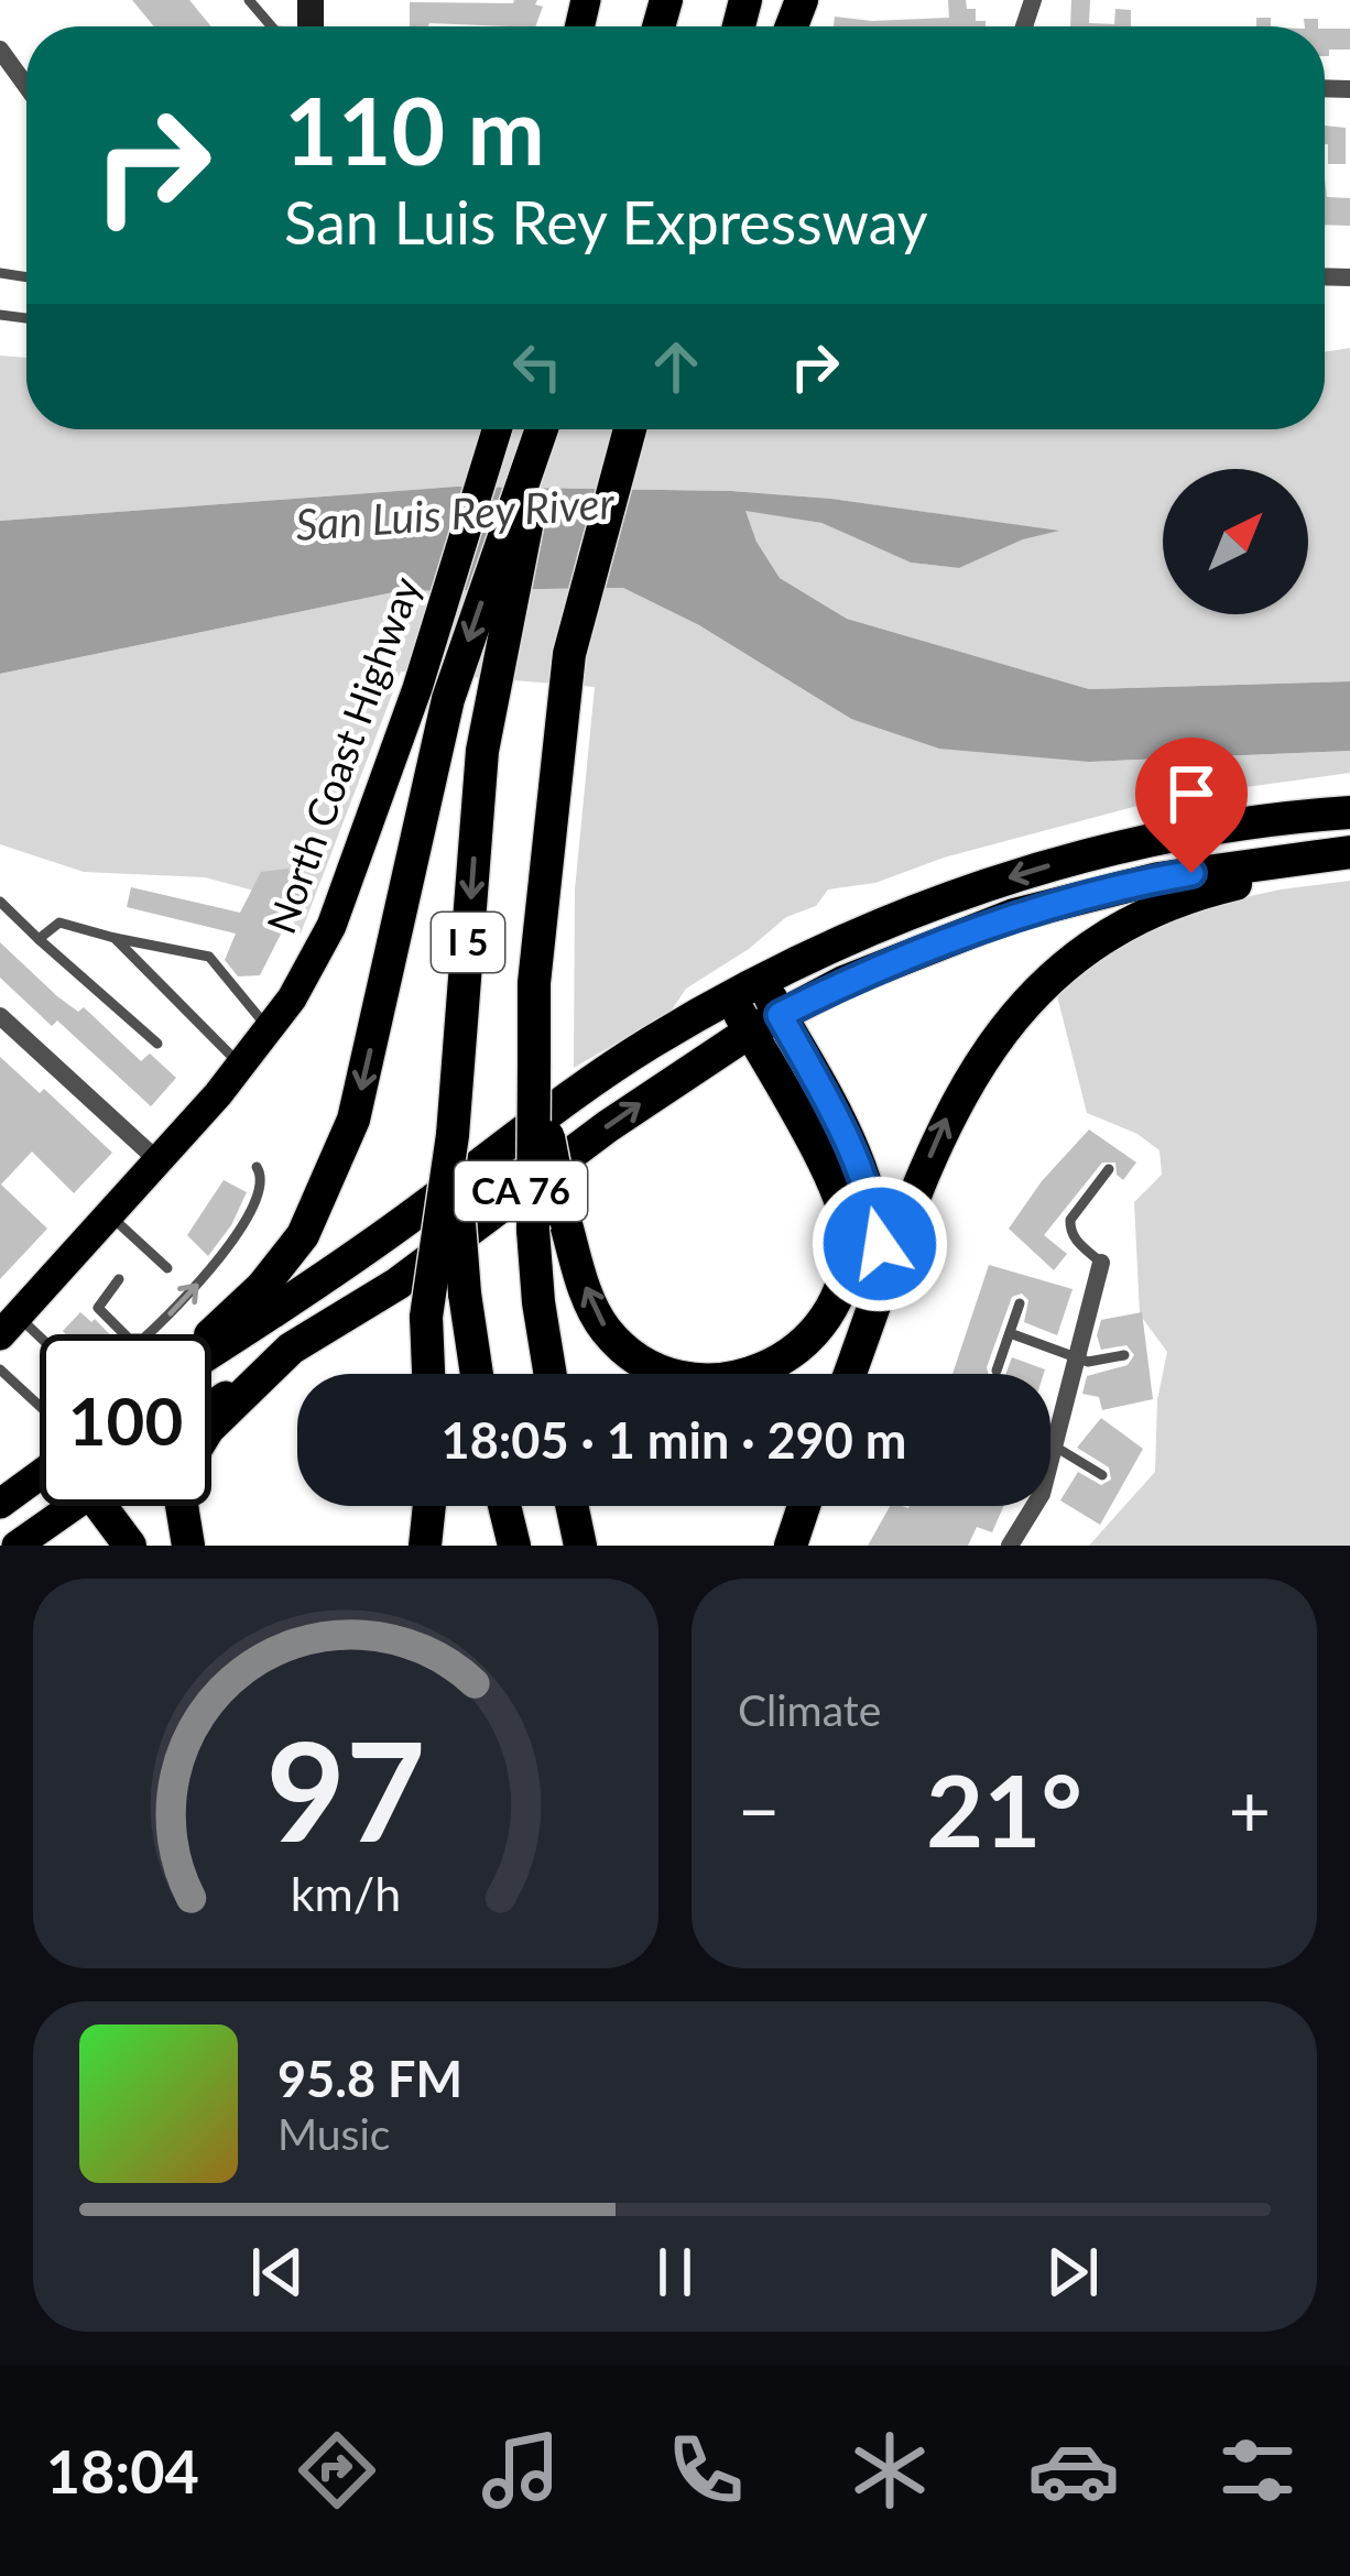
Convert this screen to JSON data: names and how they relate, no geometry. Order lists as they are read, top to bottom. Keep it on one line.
{"streets":{"highway":["I 5","CA 76"],"main road":["North Coast Highway"]},"water":["San Luis Rey River"],"north":"top right","page":{"turn":["110 m","San Luis Rey Expressway"],"limit":"100","trip":"18:05 · 1 min · 290 m","tile":"Climate","heat":["−","21°","+"],"song":["95.8 FM","Music"],"tabs":"18:04","gauge":["97","km/h"]}}
